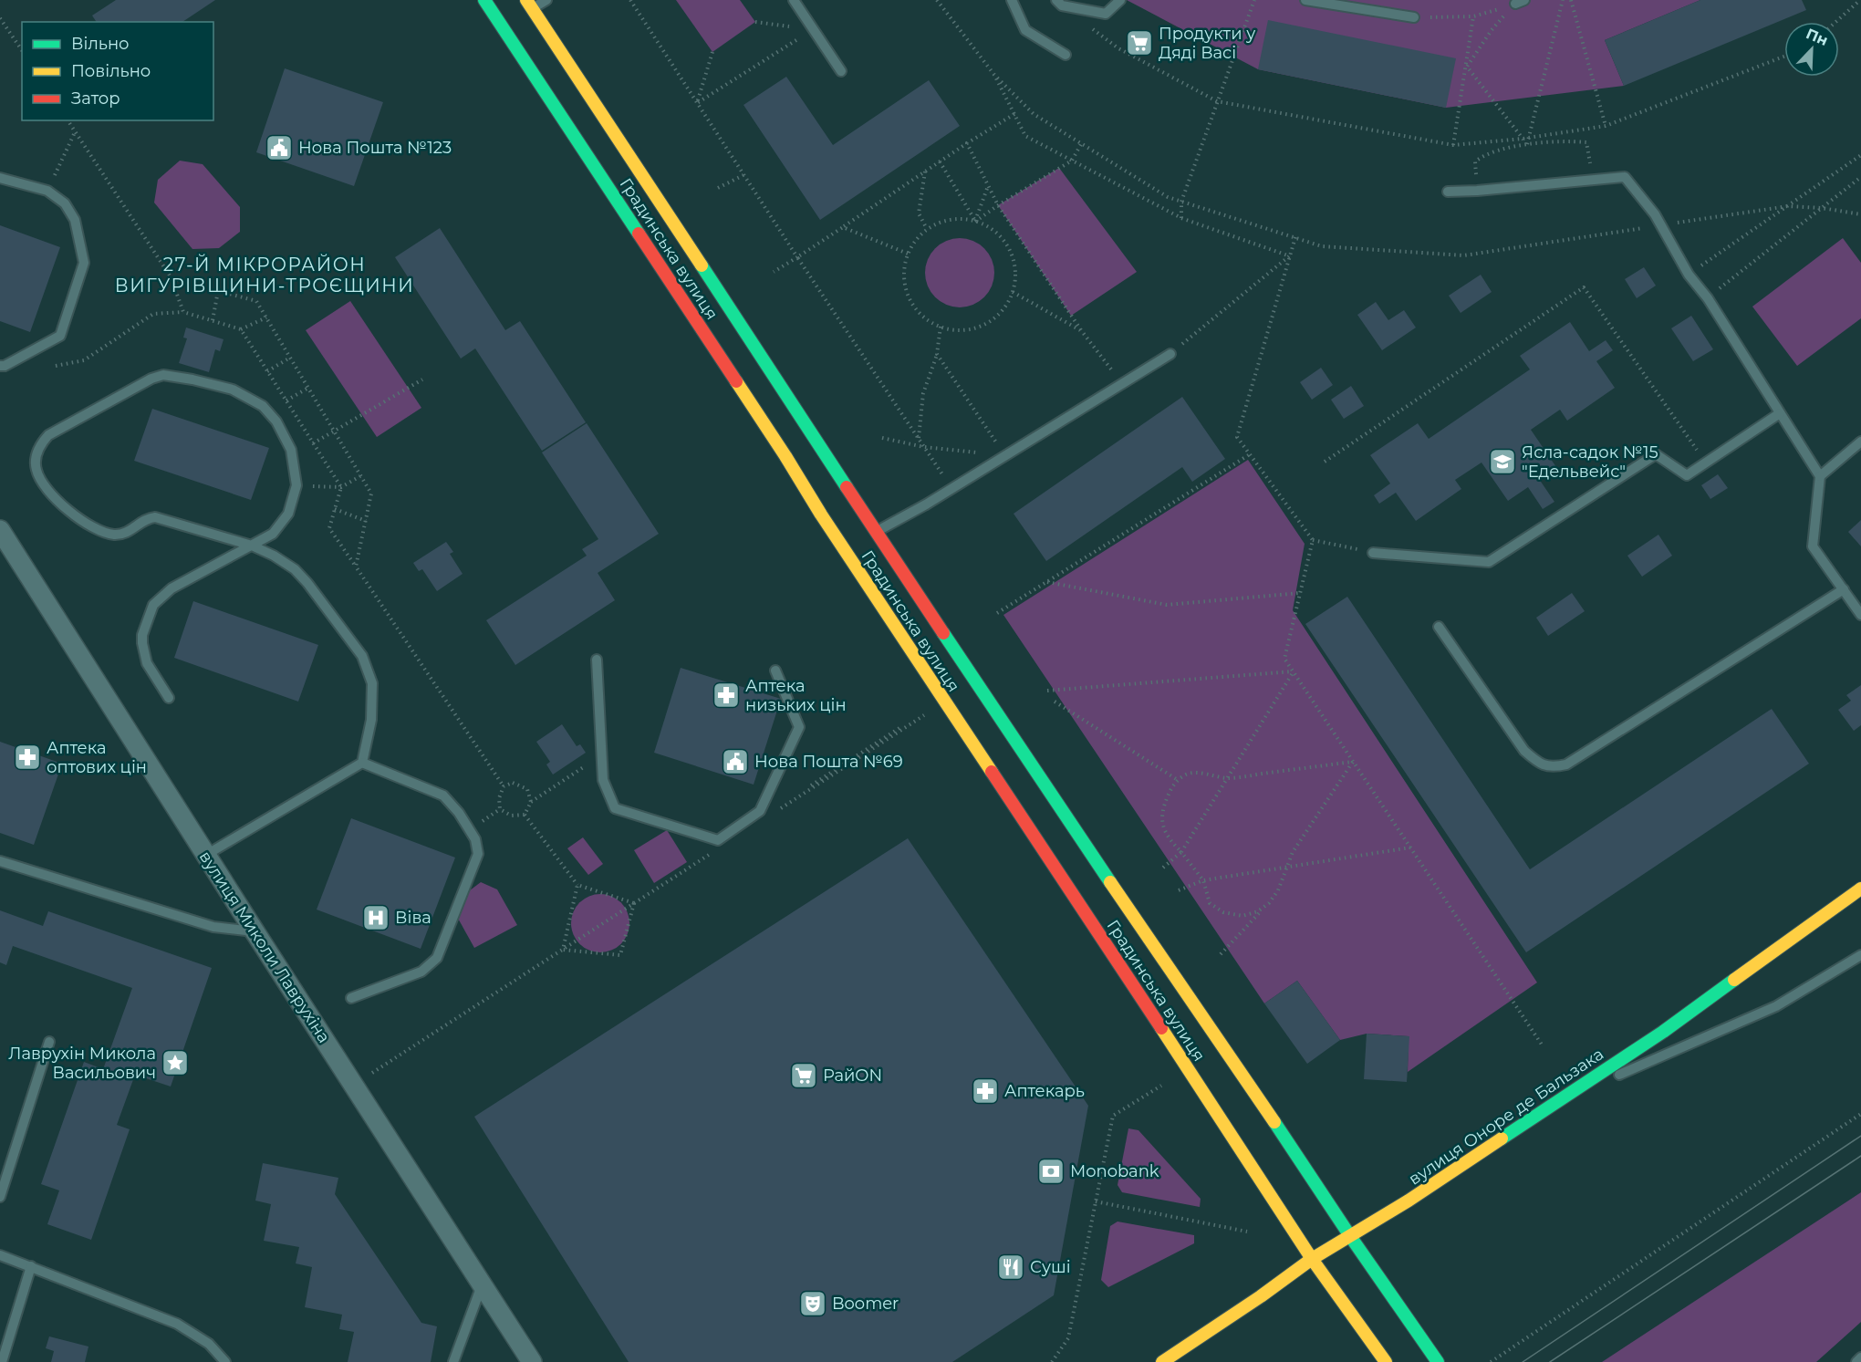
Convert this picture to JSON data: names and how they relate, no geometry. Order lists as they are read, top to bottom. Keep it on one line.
{"streets":{"street":["Градинська вулиця","вулиця Миколи Лаврухіна","вулиця Оноре де Бальзака"]},"crossings":[["Градинська вулиця","вулиця Оноре де Бальзака"]],"districts":["27-Й МІКРОРАЙОН ВИГУРІВЩИНИ-ТРОЄЩИНИ"],"places":{"supermarket":["Продукти у Дяді Васі","РайON"],"public building":["Нова Пошта №123","Нова Пошта №69"],"school or university":["Ясла-садок №15 \"Едельвейс\""],"pharmacy":["Аптека низьких цін","Аптека оптових цін","Аптекарь"],"hospital":["Віва"],"place":["Лаврухін Микола Васильович"],"bank":["Monobank"],"restaurant":["Суші"],"theatre":["Boomer"]},"legend":["Вільно","Повільно","Затор"],"north":"top right"}
